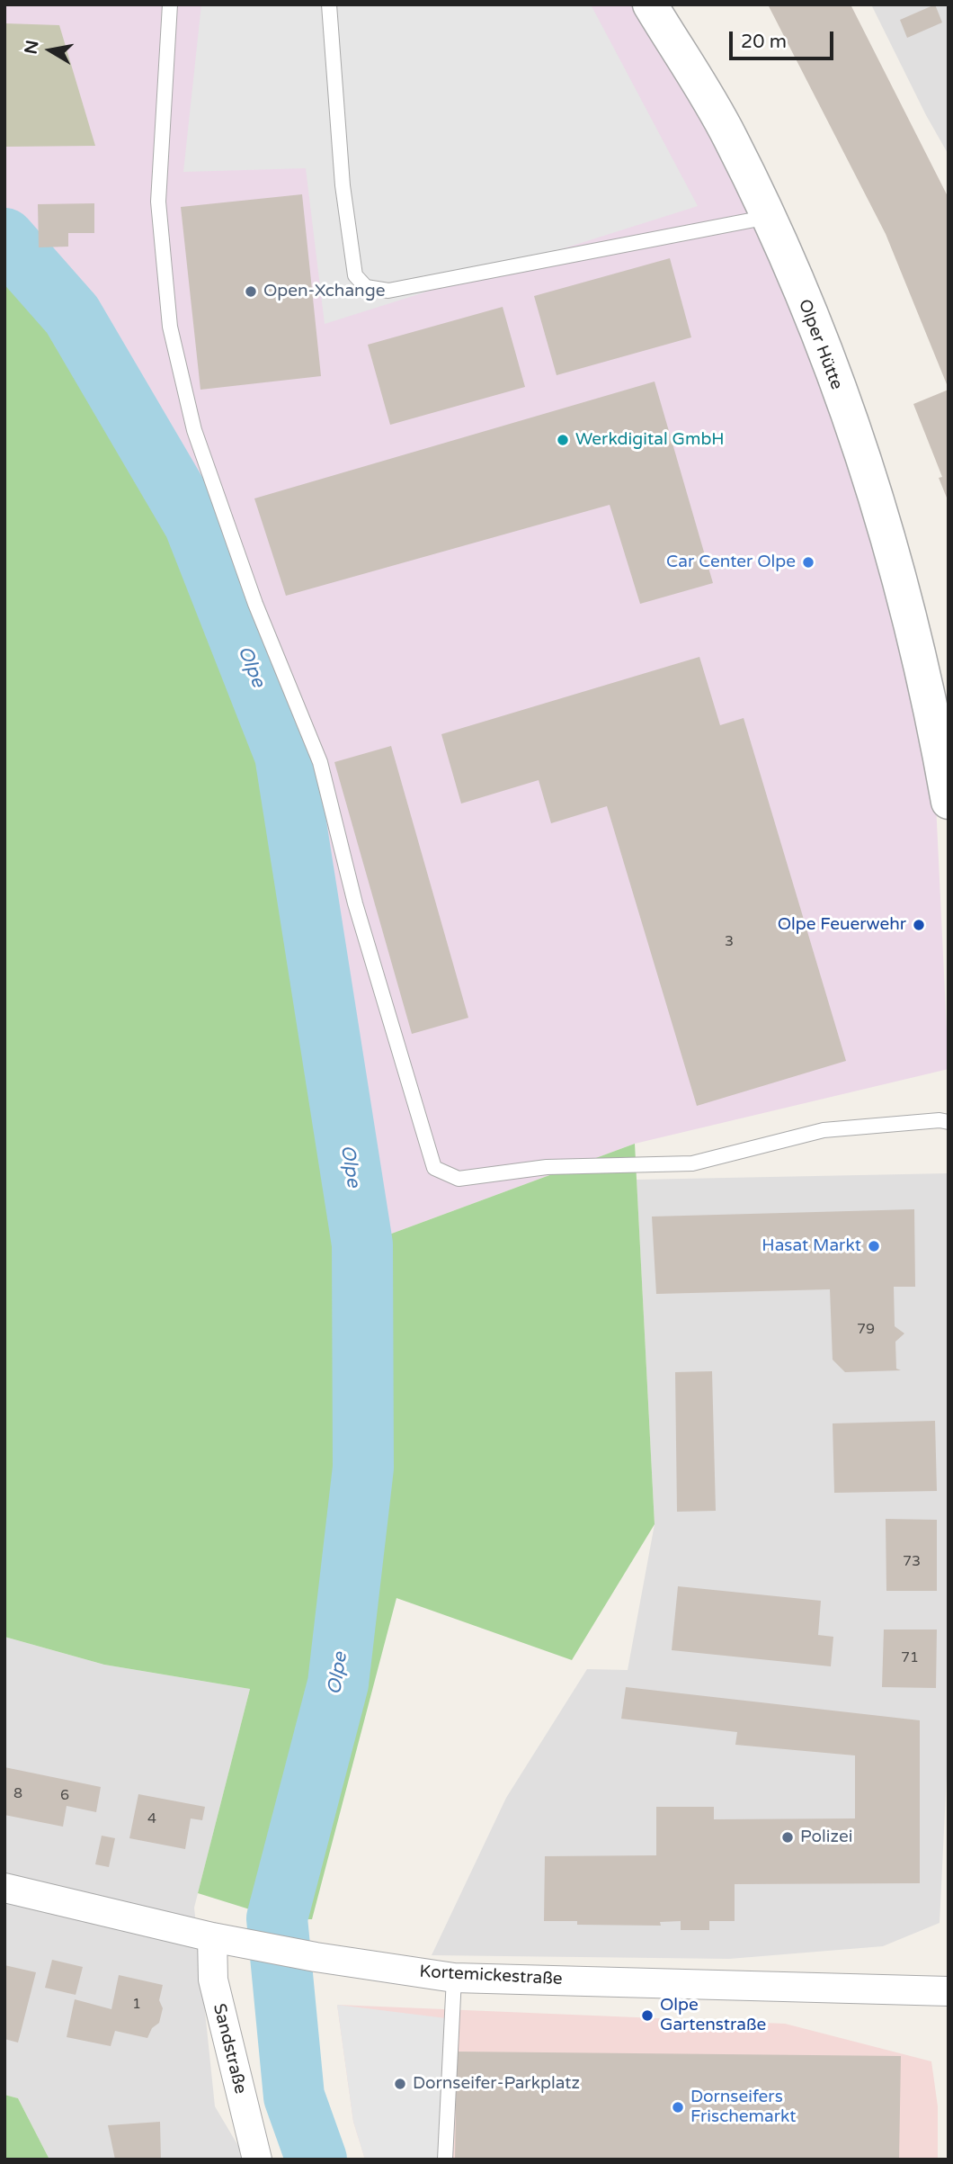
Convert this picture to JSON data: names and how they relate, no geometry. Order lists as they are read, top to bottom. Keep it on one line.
{"streets":{"street":["Olper Hütte","Kortemickestraße","Sandstraße"]},"crossings":[["Kortemickestraße","Sandstraße"]],"water":["Olpe"],"places":["Open-Xchange","Werkdigital GmbH","Car Center Olpe","Olpe Feuerwehr","Hasat Markt","Polizei","Olpe Gartenstraße","Dornseifer-Parkplatz","Dornseifers Frischemarkt"],"house_numbers":["3","79","73","71","8","6","4","1"],"scale_bar":"20 m","north":"left"}
